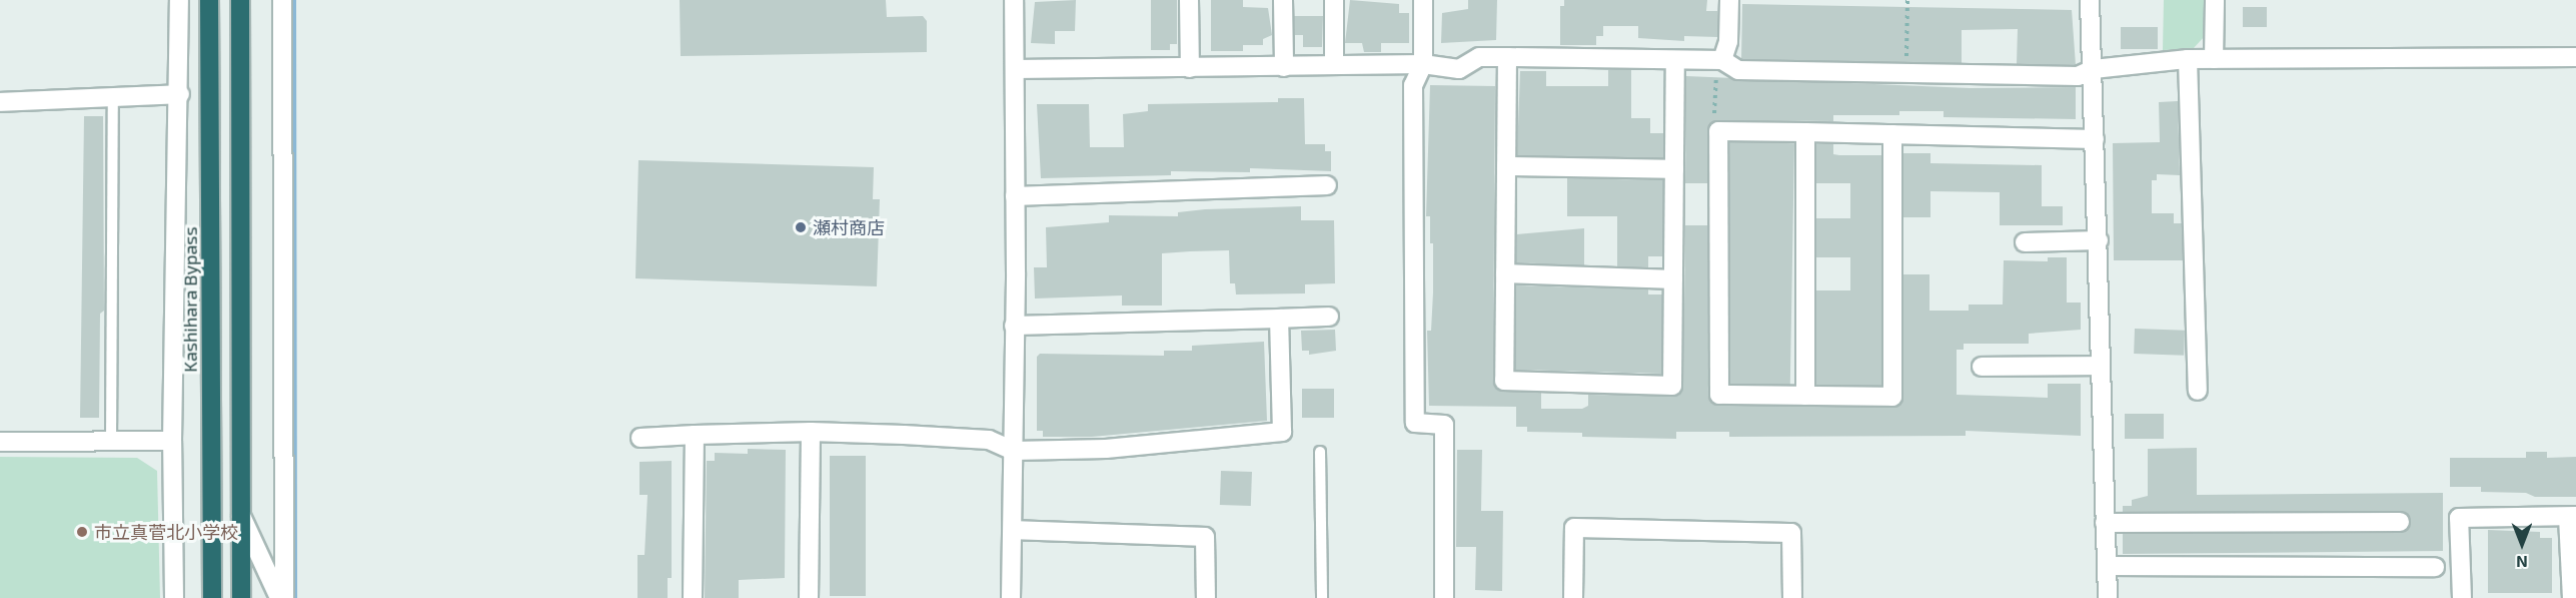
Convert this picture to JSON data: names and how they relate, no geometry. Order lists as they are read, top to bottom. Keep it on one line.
{"streets":{"highway":["Kashihara Bypass"]},"places":["瀬村商店","市立真菅北小学校"],"north":"bottom"}
